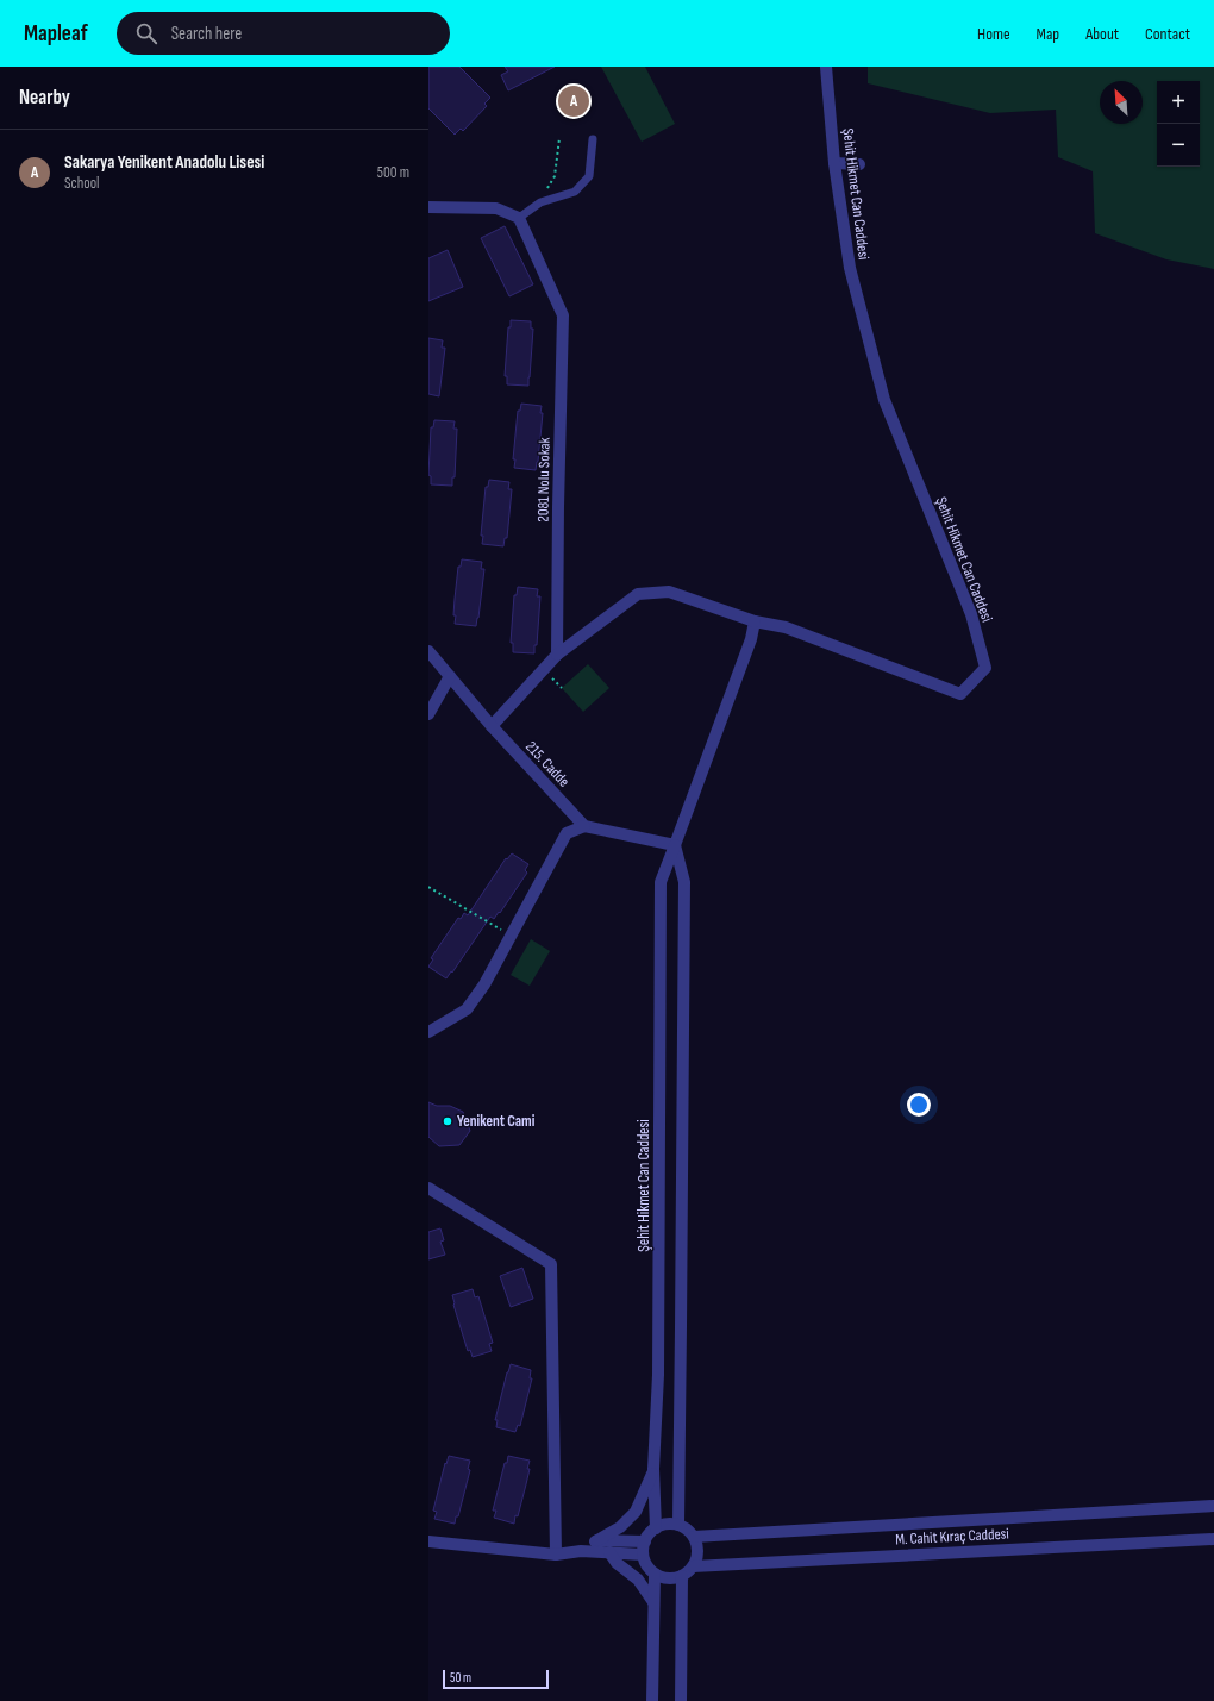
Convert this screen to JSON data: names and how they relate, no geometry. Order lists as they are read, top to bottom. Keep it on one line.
{"streets":{"street":["Şehit Hikmet Can Caddesi","2081 Nolu Sokak","215. Cadde","M. Cahit Kıraç Caddesi"]},"crossings":[["Şehit Hikmet Can Caddesi","M. Cahit Kıraç Caddesi"]],"places":["Yenikent Cami"],"scale_bar":"50 m","north":"top left","page":{"header":"Mapleaf","search":"Search here","nav":["Home","Map","About","Contact"],"heading":"Nearby","map_buttons":["+","−"],"pins":"A","list":[{"mark":"A","name":"Sakarya Yenikent Anadolu Lisesi","note":"School","value":"500 m"}],"scale":"50 m"}}
